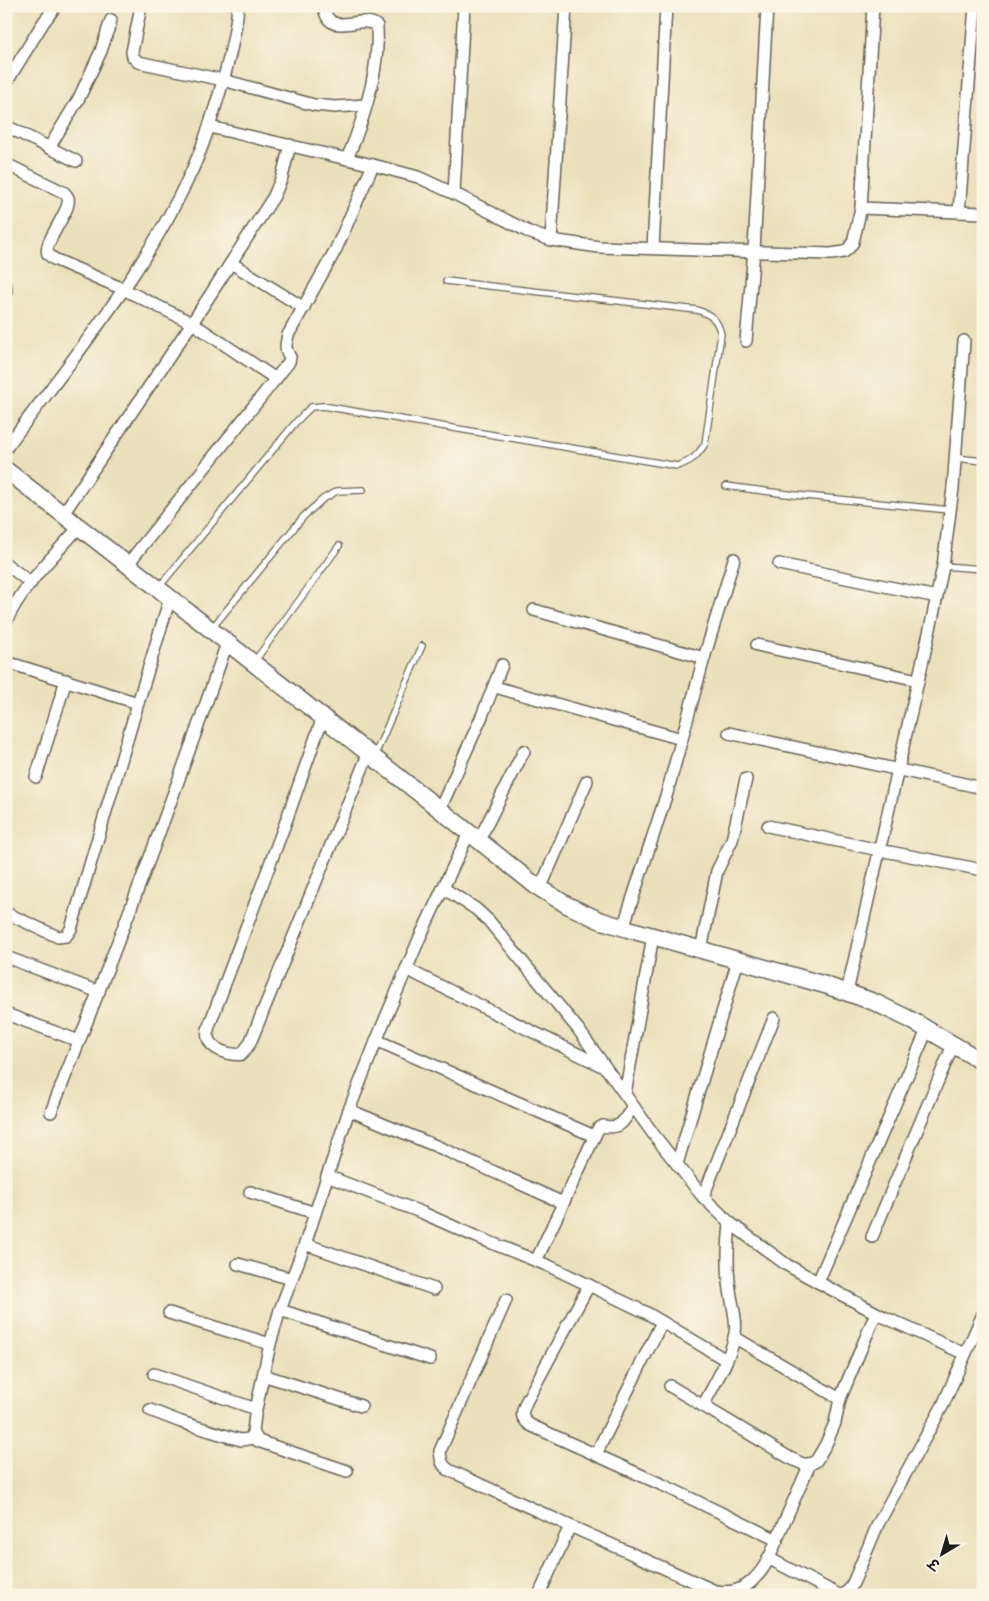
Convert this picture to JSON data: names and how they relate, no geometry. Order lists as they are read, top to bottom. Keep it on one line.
{"north":"bottom left"}
